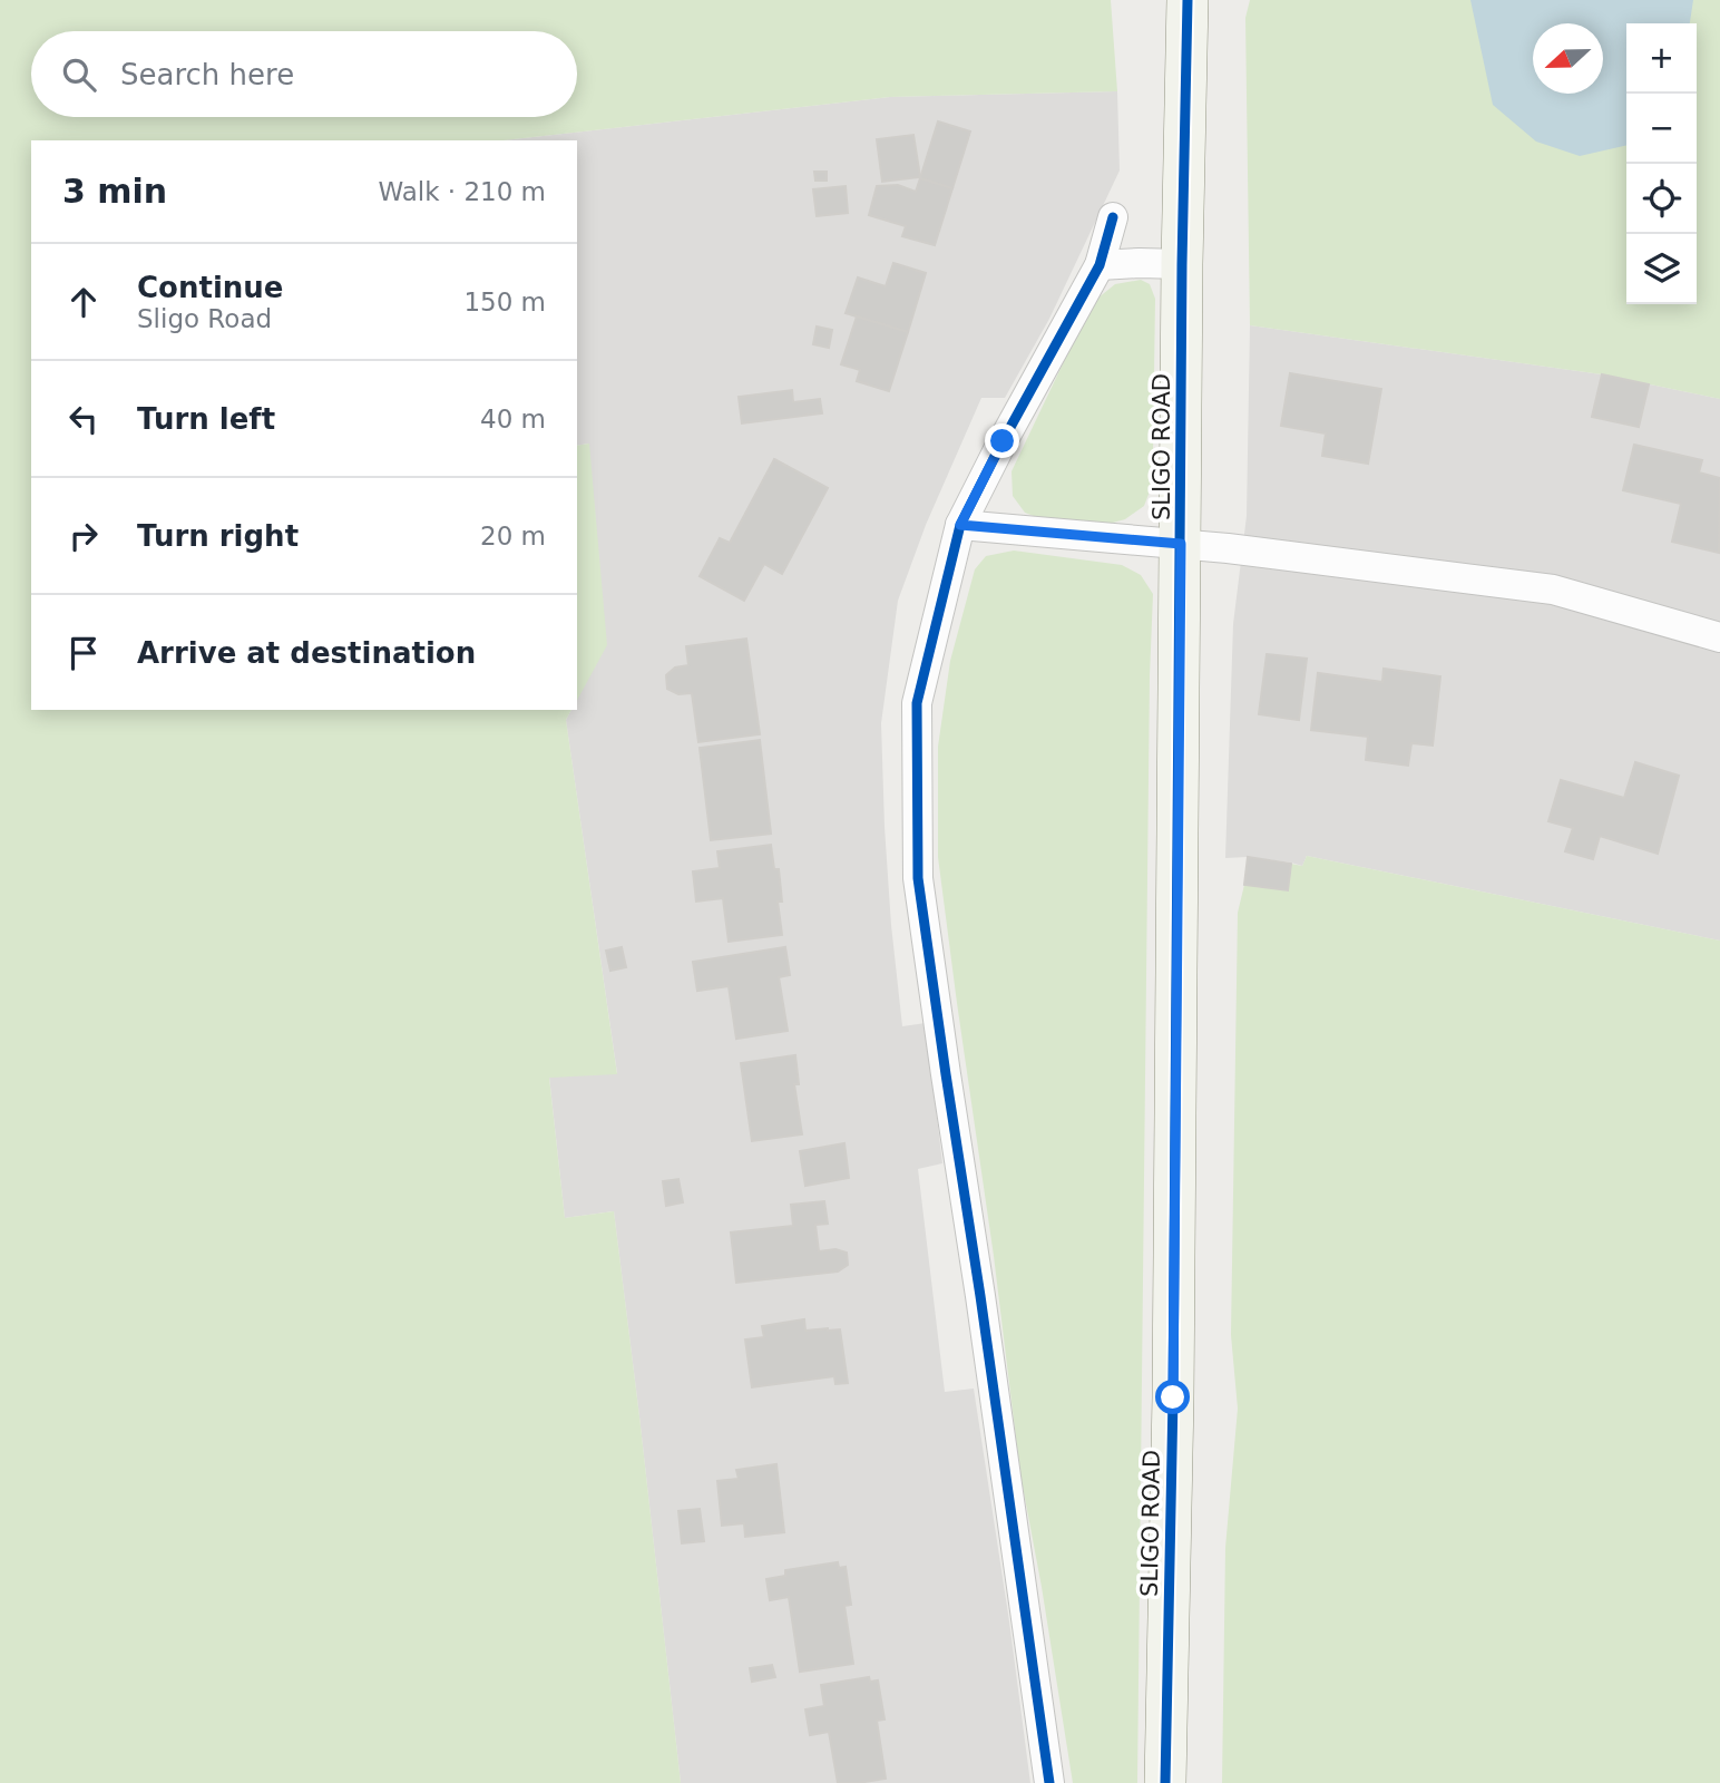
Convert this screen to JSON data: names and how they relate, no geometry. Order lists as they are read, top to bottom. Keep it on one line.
{"streets":{"main road":["SLIGO ROAD"]},"north":"left","page":{"map_buttons":["+","−"],"search":"Search here","heading":["3 min","Walk · 210 m"],"list":[["Continue","Sligo Road","150 m"],["Turn left","40 m"],["Turn right","20 m"],"Arrive at destination"]}}
